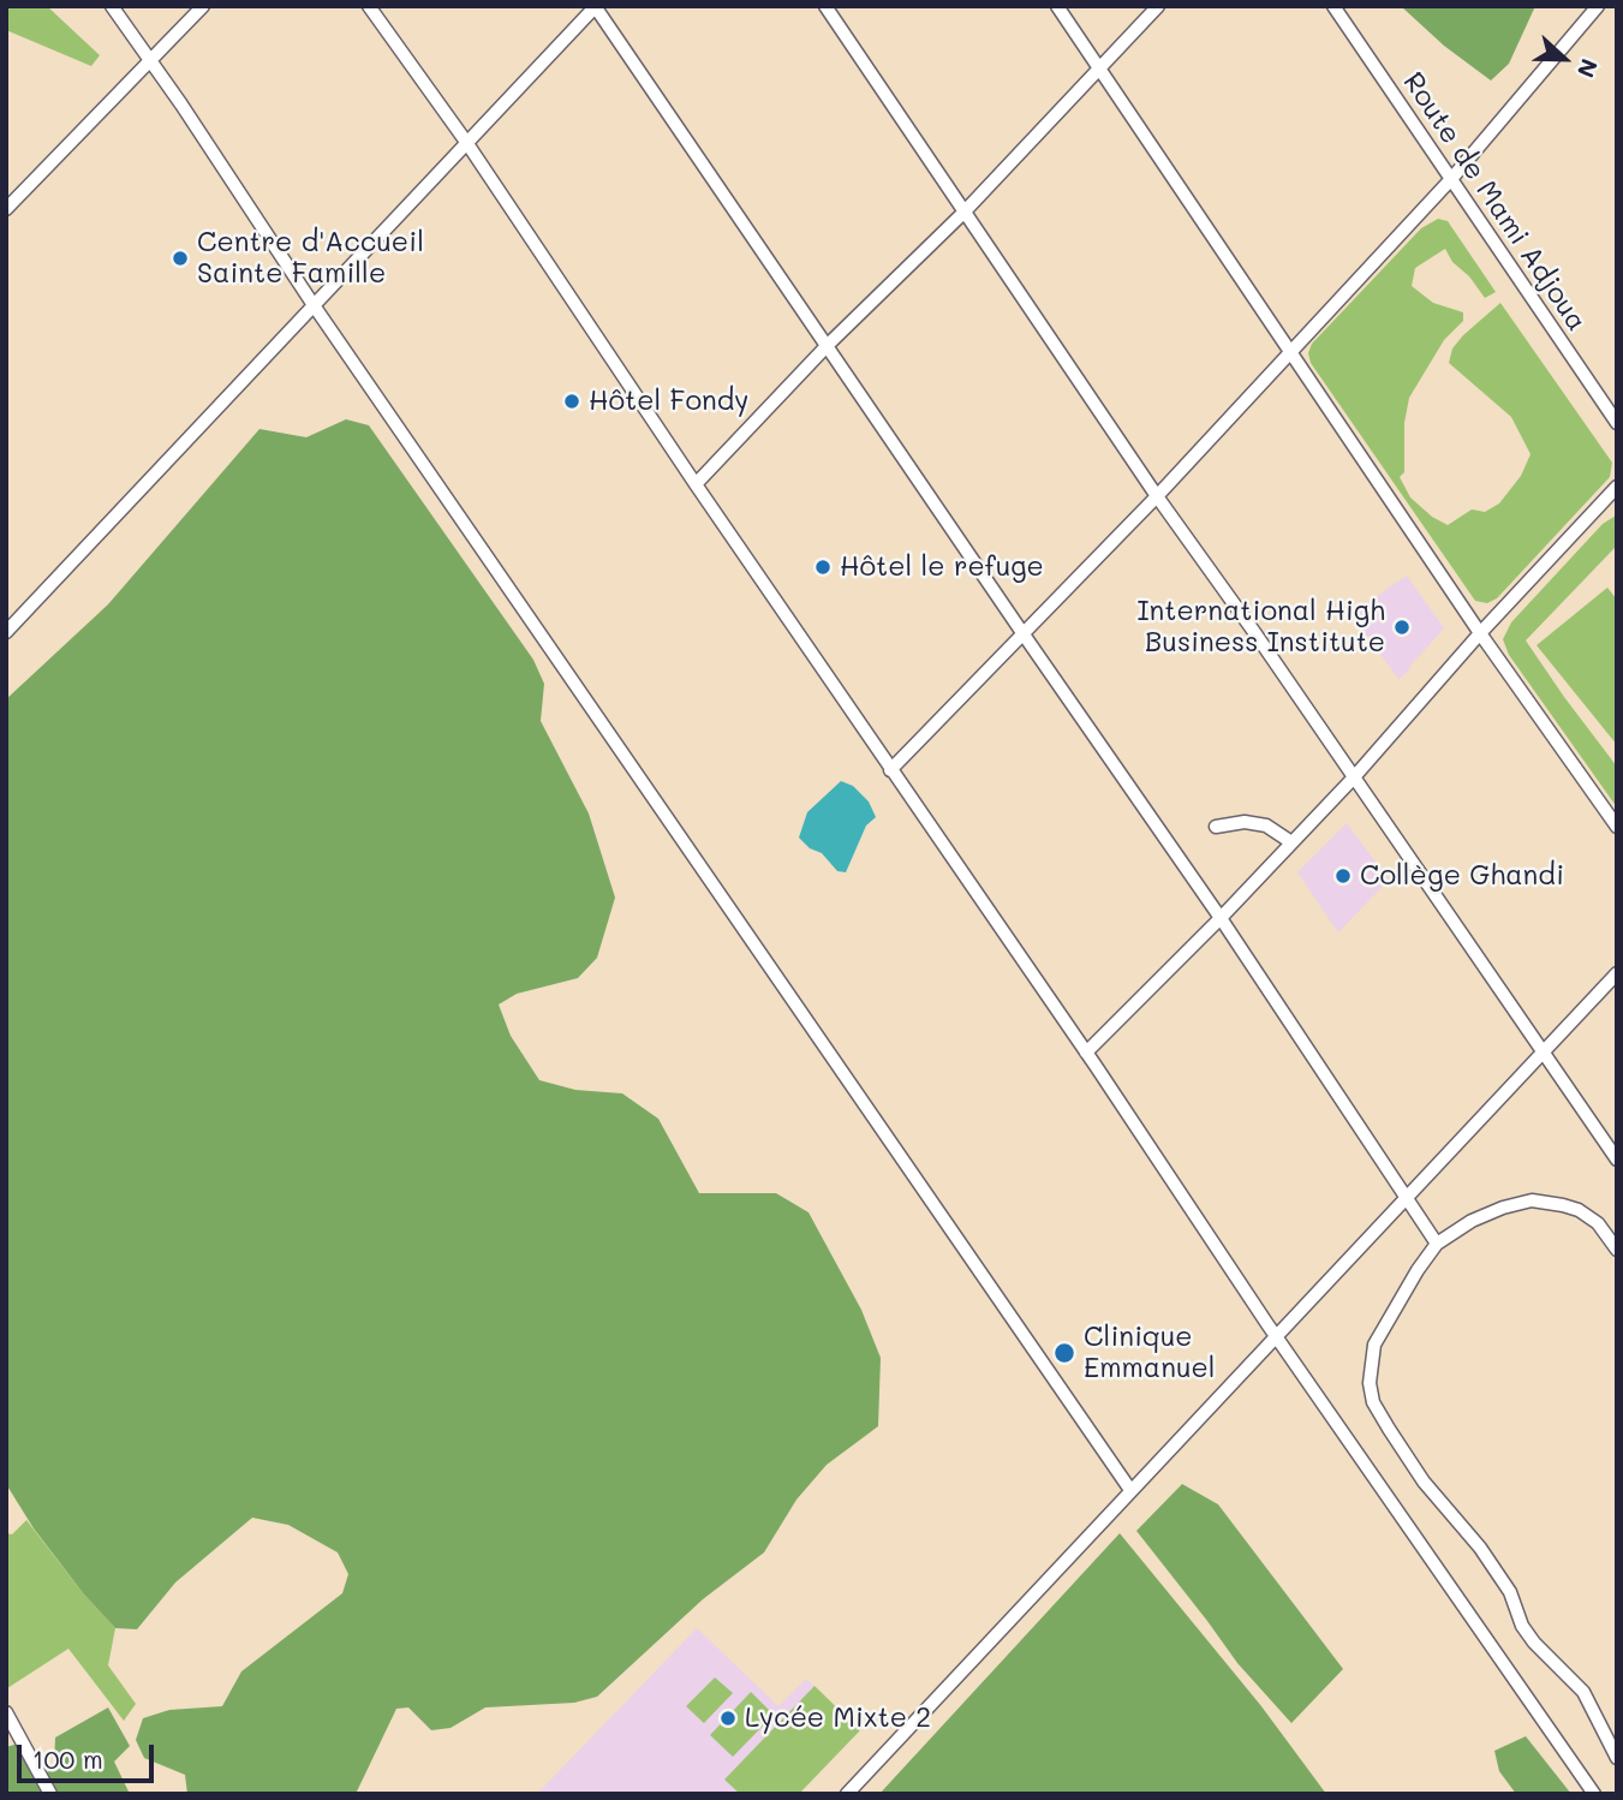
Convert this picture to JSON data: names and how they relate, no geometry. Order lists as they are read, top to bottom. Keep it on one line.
{"streets":{"street":["Route de Mami Adjoua"]},"places":["Centre d'Accueil Sainte Famille","Hôtel Fondy","Hôtel le refuge","International High Business Institute","Collège Ghandi","Clinique Emmanuel","Lycée Mixte 2"],"scale_bar":"100 m","north":"right"}
